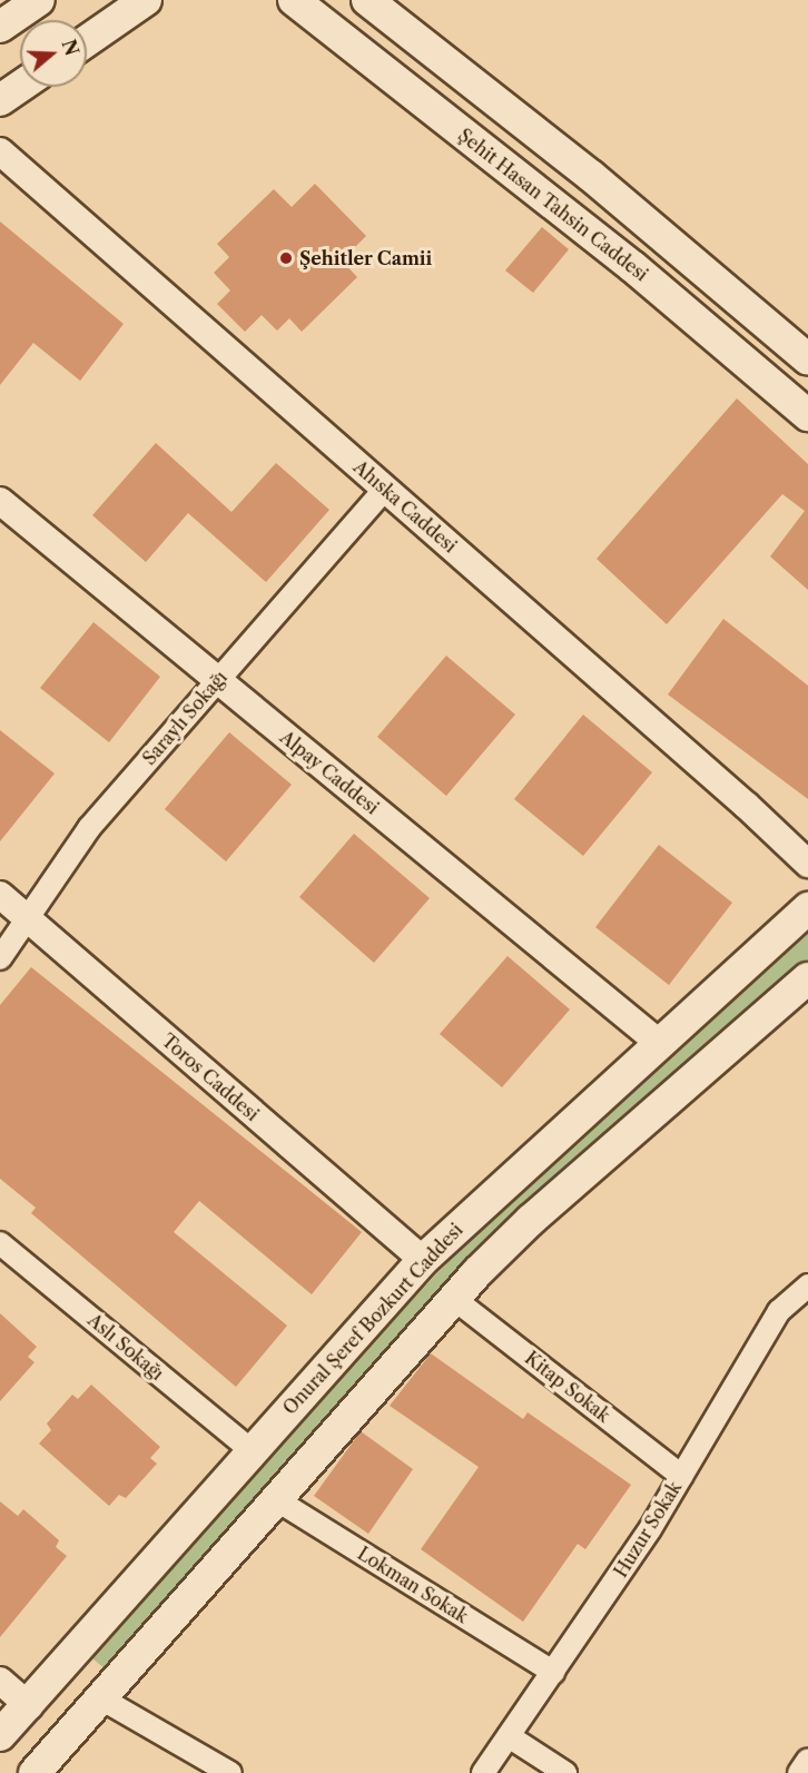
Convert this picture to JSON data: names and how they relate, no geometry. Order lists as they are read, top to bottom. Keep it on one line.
{"streets":{"main road":["Şehit Hasan Tahsin Caddesi","Onural Şeref Bozkurt Caddesi"],"street":["Ahıska Caddesi","Saraylı Sokağı","Alpay Caddesi","Toros Caddesi","Aslı Sokağı","Kitap Sokak","Huzur Sokak","Lokman Sokak"]},"crossings":[["Ahıska Caddesi","Saraylı Sokağı"],["Saraylı Sokağı","Alpay Caddesi"],["Saraylı Sokağı","Toros Caddesi"],["Alpay Caddesi","Onural Şeref Bozkurt Caddesi"],["Toros Caddesi","Onural Şeref Bozkurt Caddesi"],["Onural Şeref Bozkurt Caddesi","Aslı Sokağı"],["Kitap Sokak","Huzur Sokak"],["Huzur Sokak","Lokman Sokak"]],"places":["Şehitler Camii"],"north":"right"}
